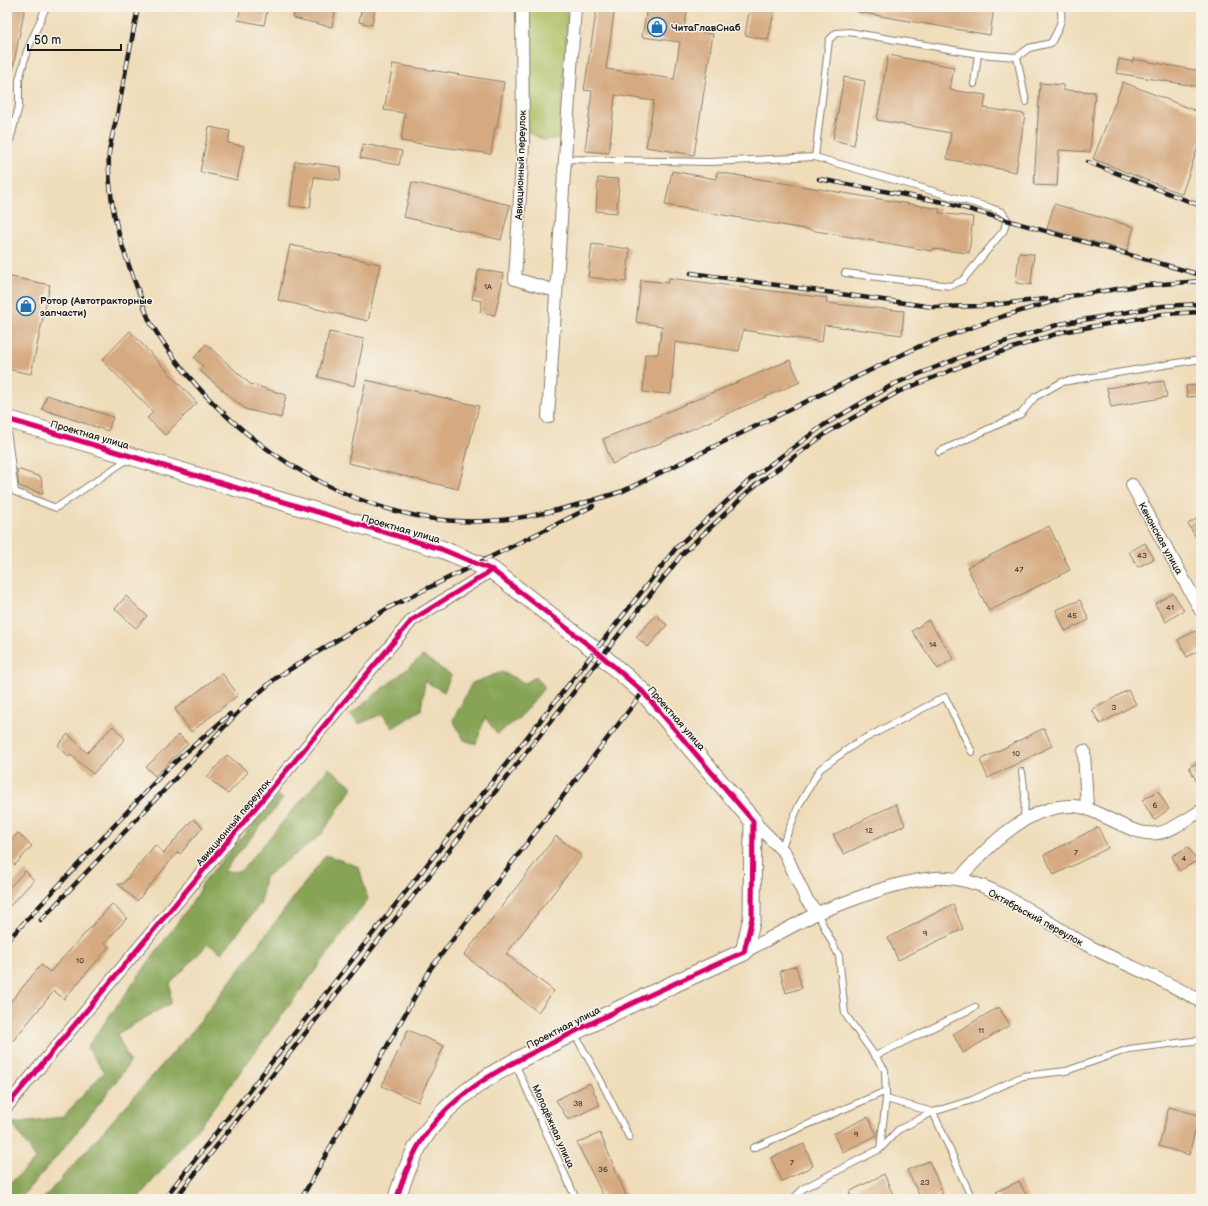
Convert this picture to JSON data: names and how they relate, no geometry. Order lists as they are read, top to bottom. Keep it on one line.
{"streets":{"street":["Авиационный переулок","Проектная улица","Кенонская улица","Октябрьский переулок"],"lane":["Молодёжная улица"]},"crossings":[["Авиационный переулок","Проектная улица"],["Проектная улица","Октябрьский переулок"],["Проектная улица","Молодёжная улица"]],"places":{"shop":["ЧитаГлавСнаб","Ротор (Автотракторные запчасти)"]},"house_numbers":["1А","43","47","41","45","14","3","10","6","12","7","4","9","10","11","38","9","7","36","23"],"scale_bar":"50 m"}
